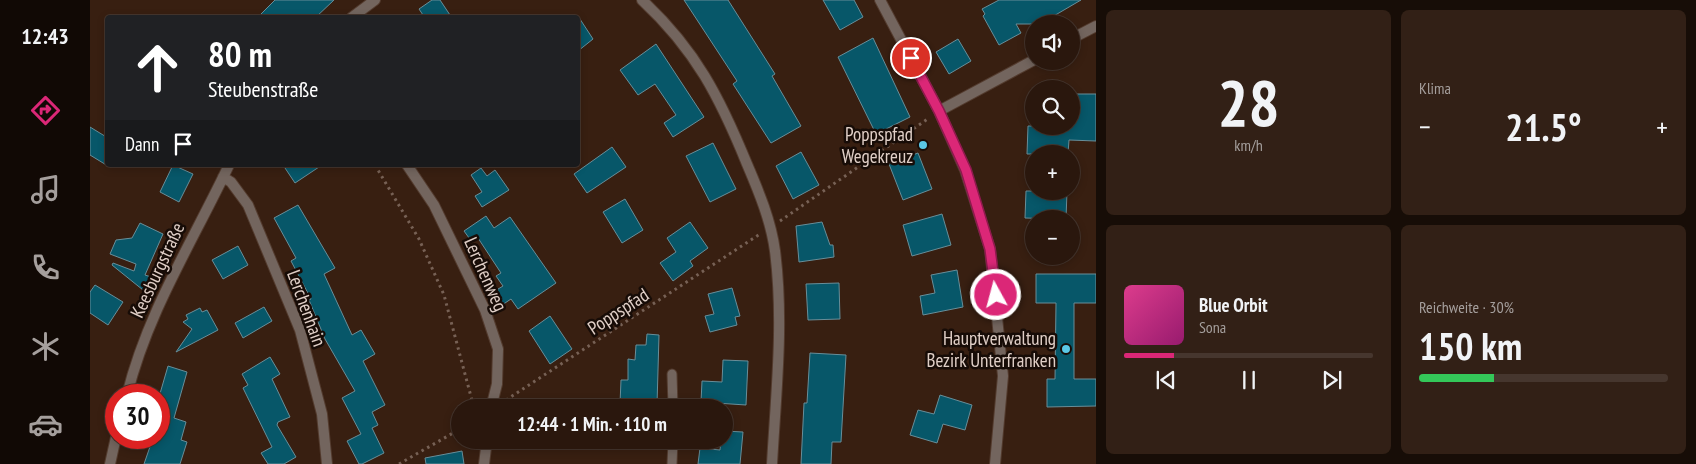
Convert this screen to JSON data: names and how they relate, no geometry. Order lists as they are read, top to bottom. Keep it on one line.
{"streets":{"street":["Keesburgstraße","Lerchenweg","Lerchenhain"],"path":["Poppspfad"]},"crossings":[["Keesburgstraße","Lerchenhain"]],"places":["Poppspfad Wegekreuz","Hauptverwaltung Bezirk Unterfranken"],"page":{"tabs":"12:43","tile":[["28","km/h"],"Klima",["Reichweite · 30%","150 km"]],"map_buttons":["+","−"],"turn":["80 m","Steubenstraße"],"heat":["−","21.5°","+"],"then":"Dann","song":["Blue Orbit","Sona"],"limit":"30","trip":"12:44 · 1 Min. · 110 m"}}
